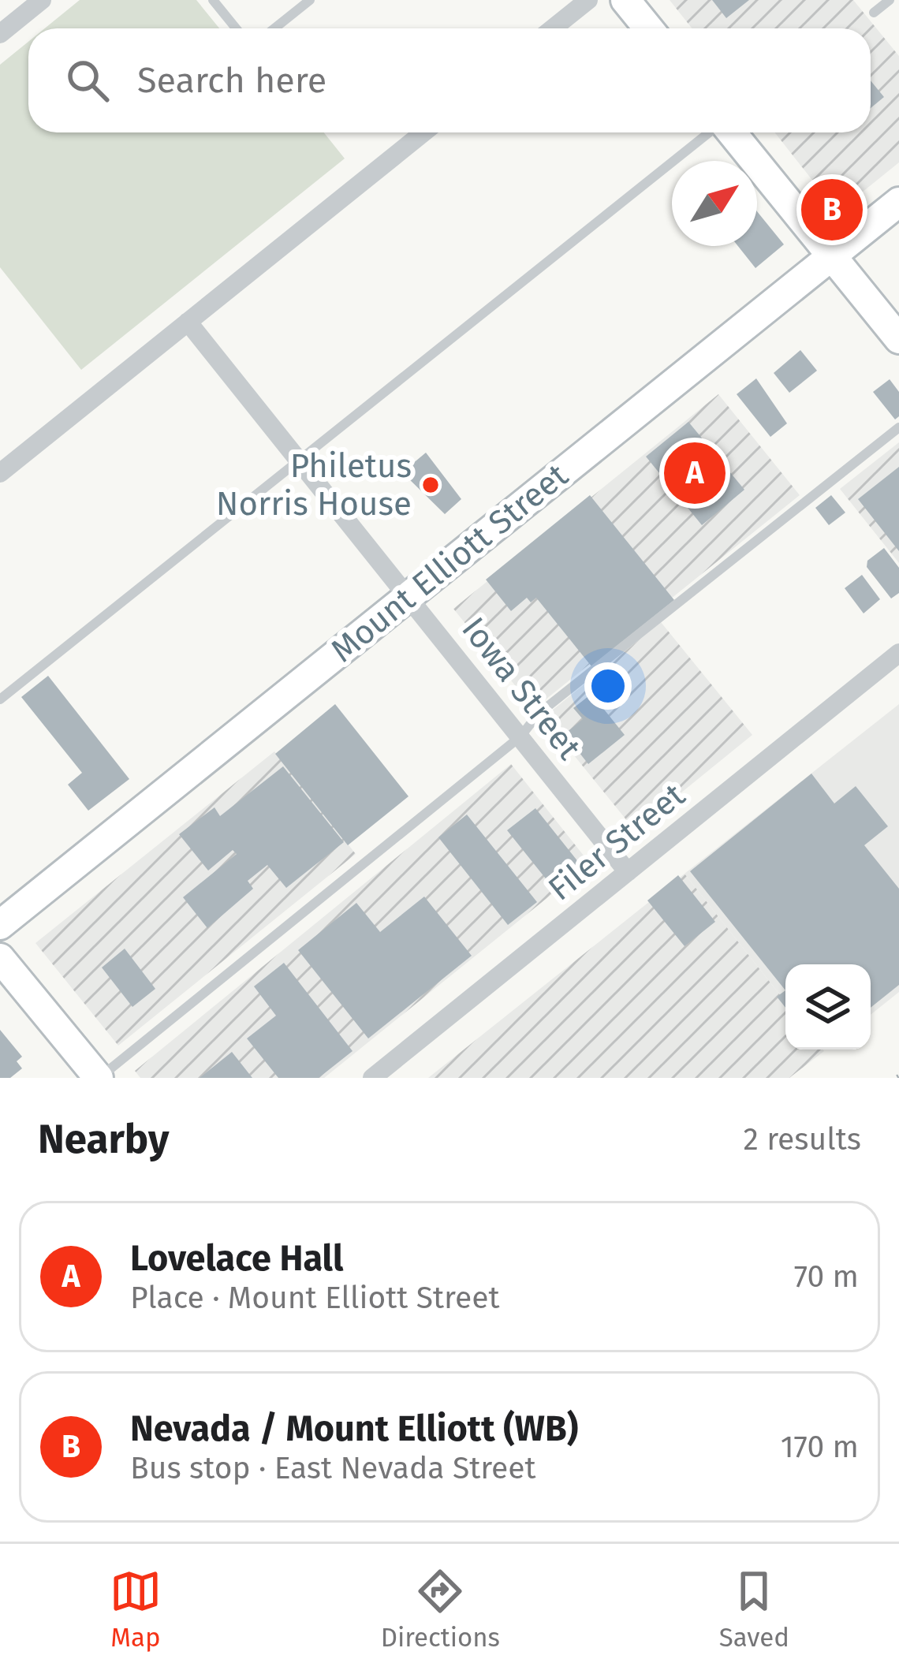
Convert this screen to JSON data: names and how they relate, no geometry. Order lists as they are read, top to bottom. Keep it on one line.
{"streets":{"street":["Mount Elliott Street","Iowa Street","Filer Street"]},"crossings":[["Mount Elliott Street","Iowa Street"],["Iowa Street","Filer Street"]],"places":["Philetus Norris House"],"north":"top right","page":{"search":"Search here","pins":["B","A"],"heading":["Nearby","2 results"],"list":[{"mark":"A","name":"Lovelace Hall","note":"Place · Mount Elliott Street","value":"70 m"},{"mark":"B","name":"Nevada / Mount Elliott (WB)","note":"Bus stop · East Nevada Street","value":"170 m"}],"nav":["Map","Directions","Saved"]}}
